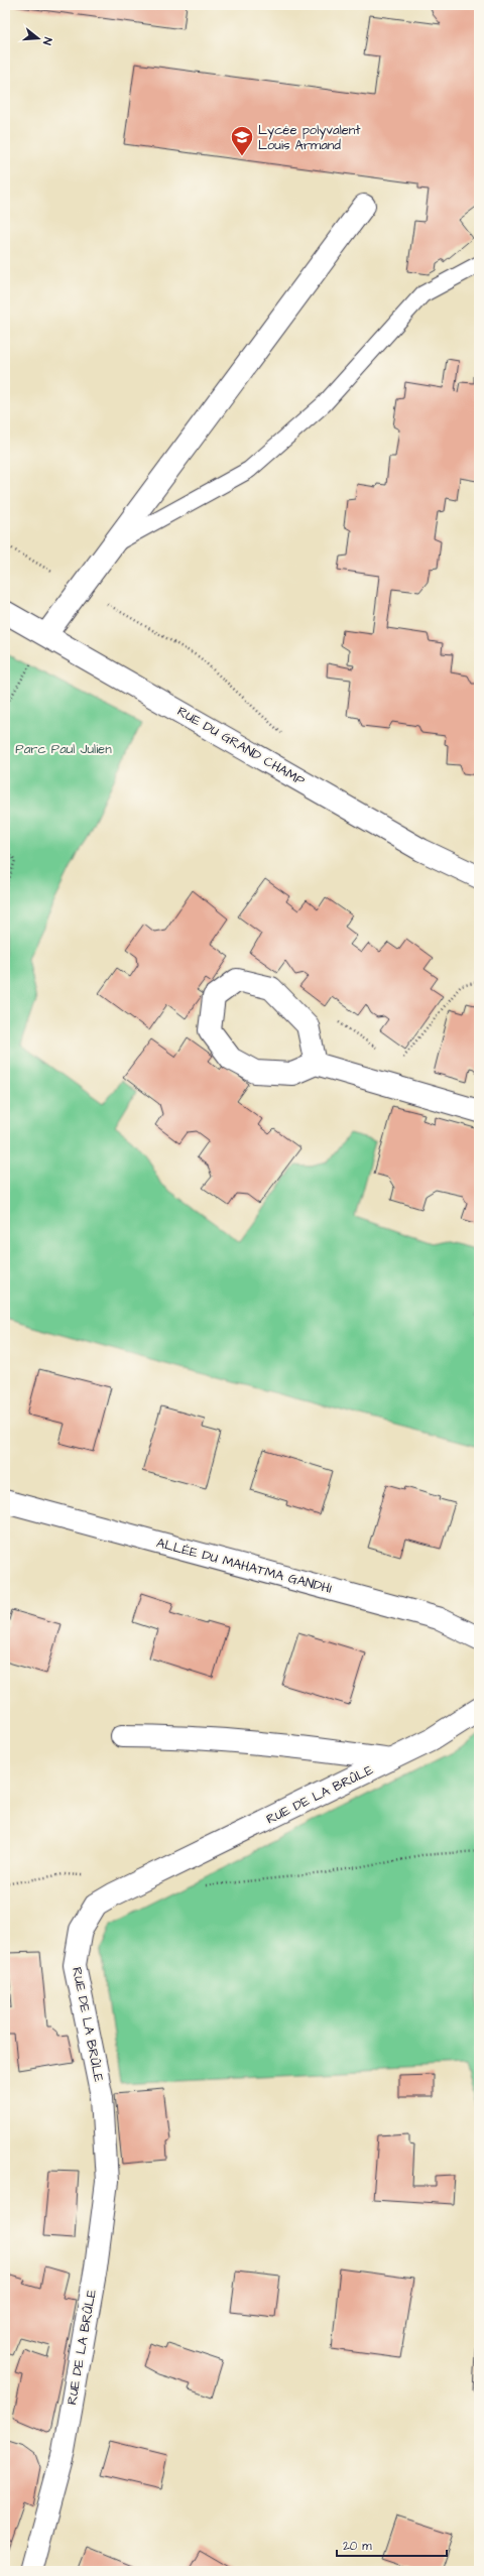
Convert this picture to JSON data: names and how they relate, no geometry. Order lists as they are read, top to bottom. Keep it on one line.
{"streets":{"street":["RUE DU GRAND CHAMP","ALLÉE DU MAHATMA GANDHI","RUE DE LA BRÛLE"]},"parks":["Parc Paul Julien"],"places":{"school or university":["Lycée polyvalent Louis Armand"]},"scale_bar":"20 m","north":"right"}
